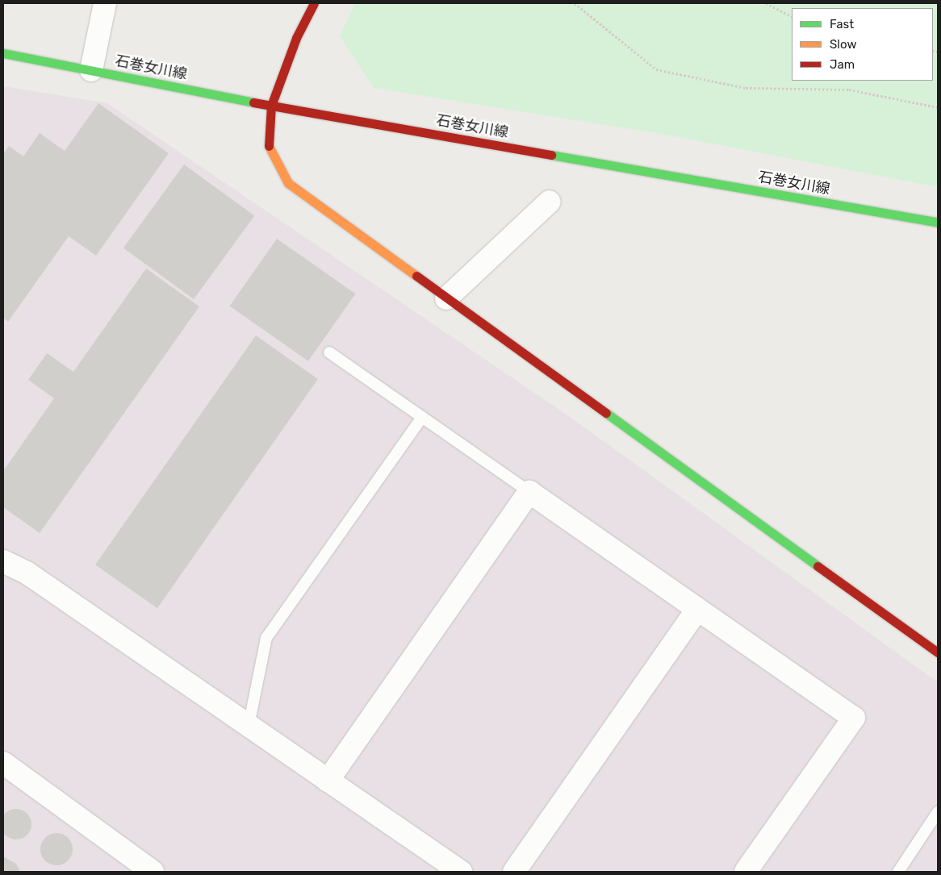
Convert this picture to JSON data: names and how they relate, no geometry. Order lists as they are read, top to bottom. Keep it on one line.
{"streets":{"street":["石巻女川線"]},"legend":["Fast","Slow","Jam"]}
